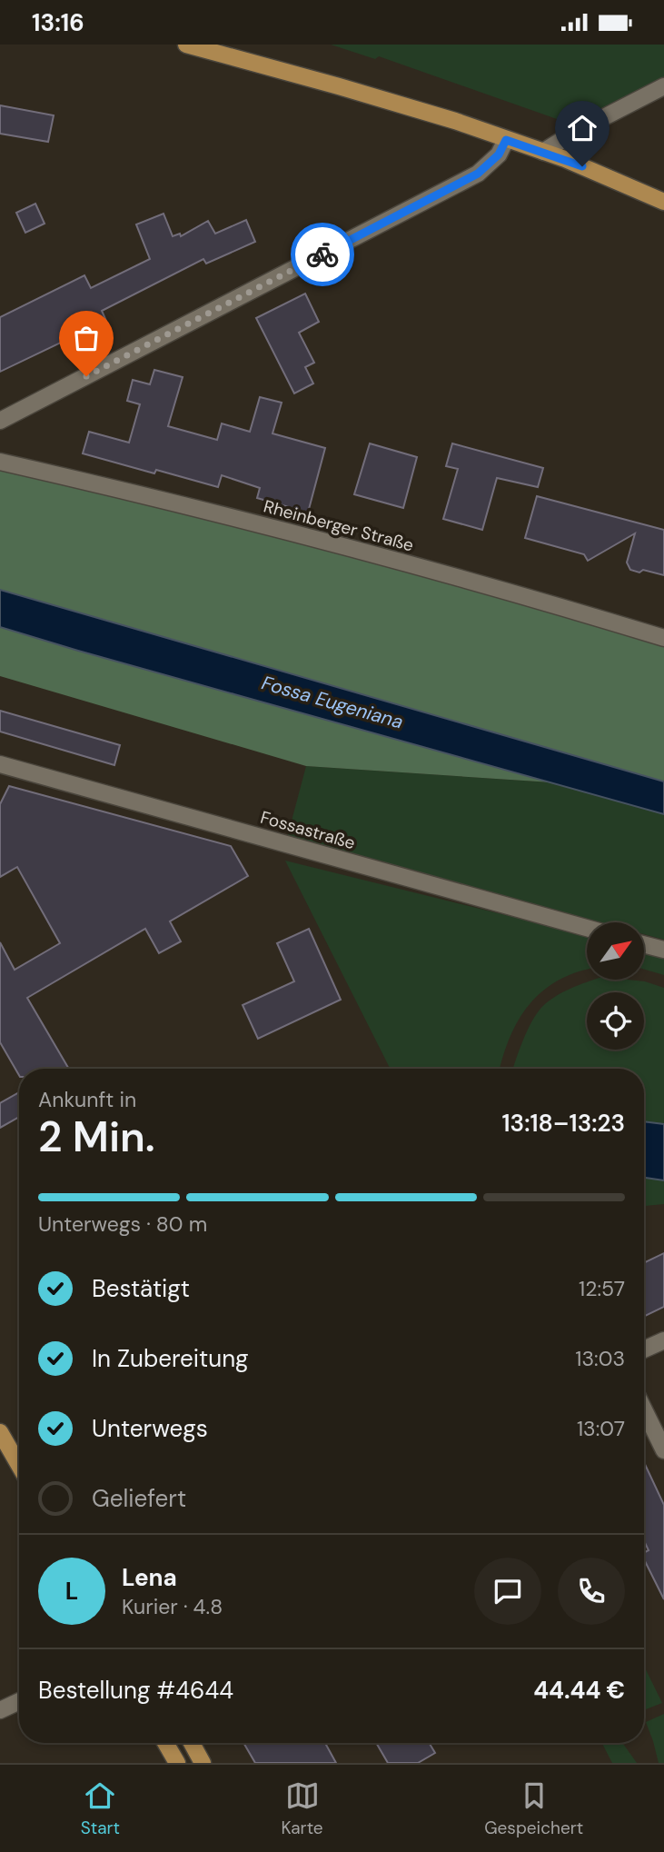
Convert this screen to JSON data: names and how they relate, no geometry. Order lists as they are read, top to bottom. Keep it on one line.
{"streets":{"street":["Rheinberger Straße","Fossastraße"]},"water":["Fossa Eugeniana"],"north":"top right","page":{"status":"13:16","heading":["2 Min.","Ankunft in","13:18–13:23"],"panel":["Lena","Kurier · 4.8","Bestellung #4644","44.44 €"],"bar":"Unterwegs · 80 m","list":[["Bestätigt","12:57"],["In Zubereitung","13:03"],["Unterwegs","13:07"],"Geliefert"],"round":"L","tabs":["Start","Karte","Gespeichert"]}}
